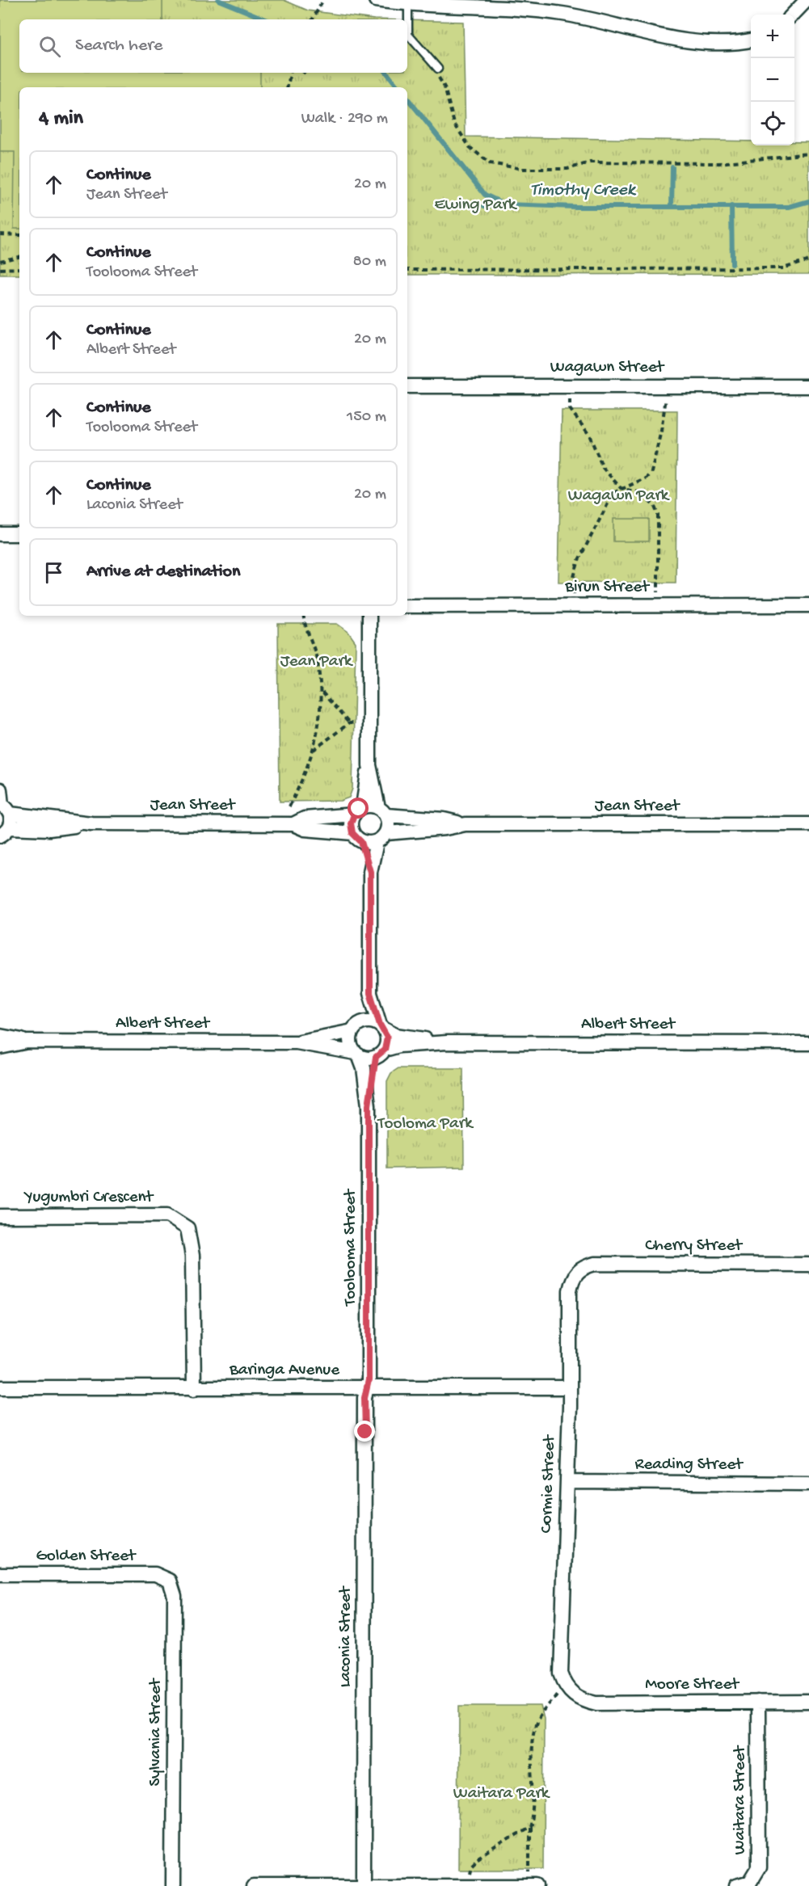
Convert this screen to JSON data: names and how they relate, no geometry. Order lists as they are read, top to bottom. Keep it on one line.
{"streets":{"street":["Wagawn Street","Birun Street","Jean Street","Albert Street","Yugumbri Crescent","Cherry Street","Toolooma Street","Baringa Avenue","Reading Street","Cormie Street","Golden Street","Laconia Street","Moore Street","Sylvania Street","Waitara Street"]},"crossings":[["Albert Street","Toolooma Street"],["Yugumbri Crescent","Baringa Avenue"],["Cherry Street","Cormie Street"],["Toolooma Street","Baringa Avenue"],["Toolooma Street","Laconia Street"],["Baringa Avenue","Cormie Street"],["Baringa Avenue","Laconia Street"],["Reading Street","Cormie Street"],["Cormie Street","Moore Street"],["Golden Street","Sylvania Street"],["Moore Street","Waitara Street"]],"water":["Timothy Creek"],"parks":["Ewing Park","Wagawn Park","Jean Park","Tooloma Park","Waitara Park"],"page":{"map_buttons":["+","−"],"search":"Search here","heading":["4 min","Walk · 290 m"],"list":[["Continue","Jean Street","20 m"],["Continue","Toolooma Street","80 m"],["Continue","Albert Street","20 m"],["Continue","Toolooma Street","150 m"],["Continue","Laconia Street","20 m"],"Arrive at destination"]}}
